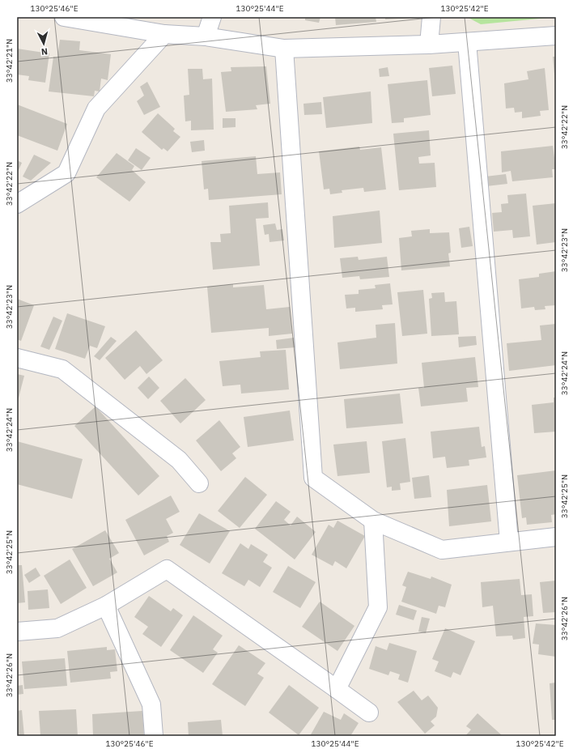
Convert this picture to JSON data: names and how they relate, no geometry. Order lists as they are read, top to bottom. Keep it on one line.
{"north":"bottom","coordinates":["130°25'46\"E","130°25'44\"E","130°25'42\"E","33°42'21\"N","33°42'22\"N","33°42'23\"N","33°42'24\"N","33°42'25\"N","33°42'26\"N"]}
